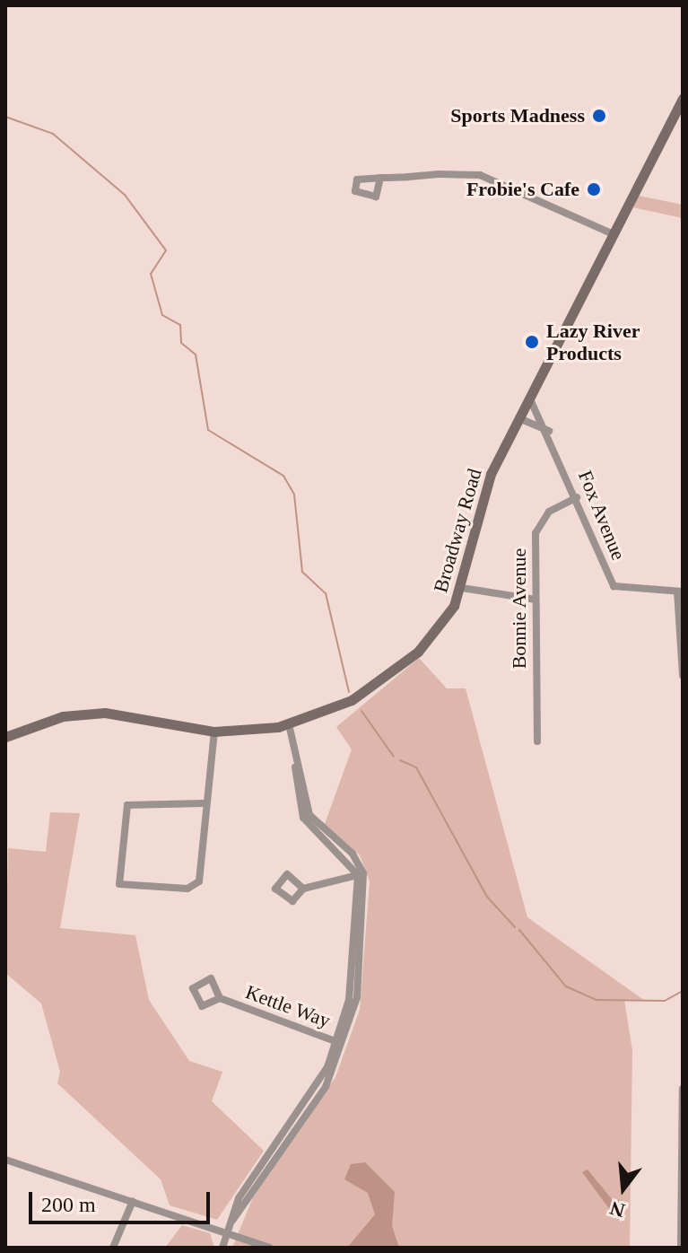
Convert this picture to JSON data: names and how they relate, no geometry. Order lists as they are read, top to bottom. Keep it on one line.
{"streets":{"main road":["Broadway Road"],"street":["Fox Avenue","Bonnie Avenue","Kettle Way"]},"crossings":[["Fox Avenue","Broadway Road"],["Fox Avenue","Bonnie Avenue"]],"places":["Sports Madness","Frobie's Cafe","Lazy River Products"],"scale_bar":"200 m","north":"bottom"}
